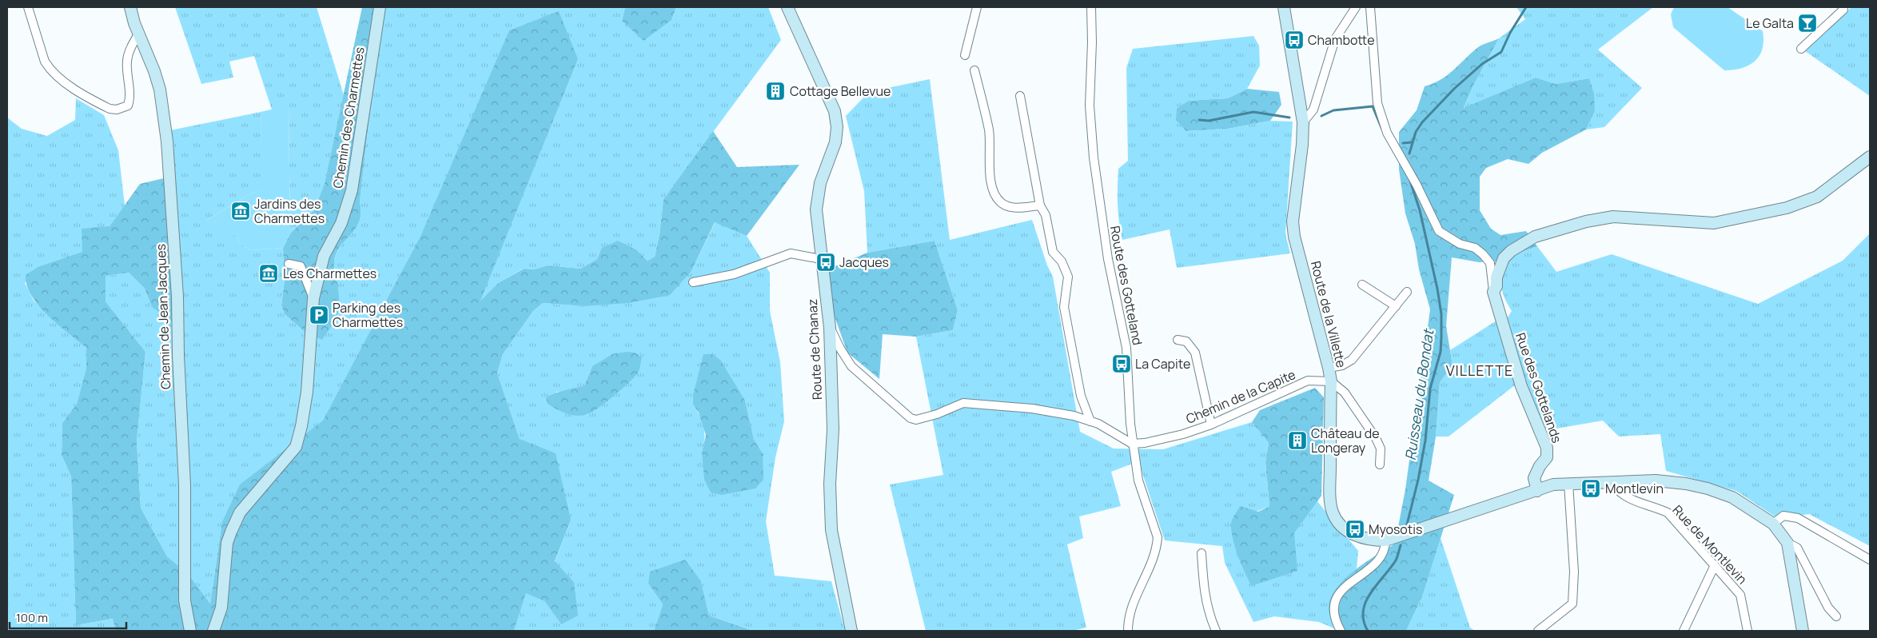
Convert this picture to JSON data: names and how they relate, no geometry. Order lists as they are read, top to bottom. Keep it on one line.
{"streets":{"street":["Chemin des Charmettes","Route des Gotteland","Route de la Villette","Chemin de Jean Jacques","Route de Chanaz","Rue des Gottelands","Chemin de la Capite","Rue de Montlevin"]},"crossings":[["Route des Gotteland","Chemin de la Capite"],["Route de la Villette","Rue des Gottelands"],["Route de la Villette","Chemin de la Capite"],["Route de la Villette","Rue de Montlevin"]],"districts":["VILLETTE"],"water":["Ruisseau du Bondat"],"places":{"bar":["Le Galta"],"bus stop":["Chambotte","Jacques","La Capite","Montlevin","Myosotis"],"building":["Cottage Bellevue","Château de Longeray"],"museum":["Jardins des Charmettes","Les Charmettes"],"parking":["Parking des Charmettes"]},"scale_bar":"100 m"}
